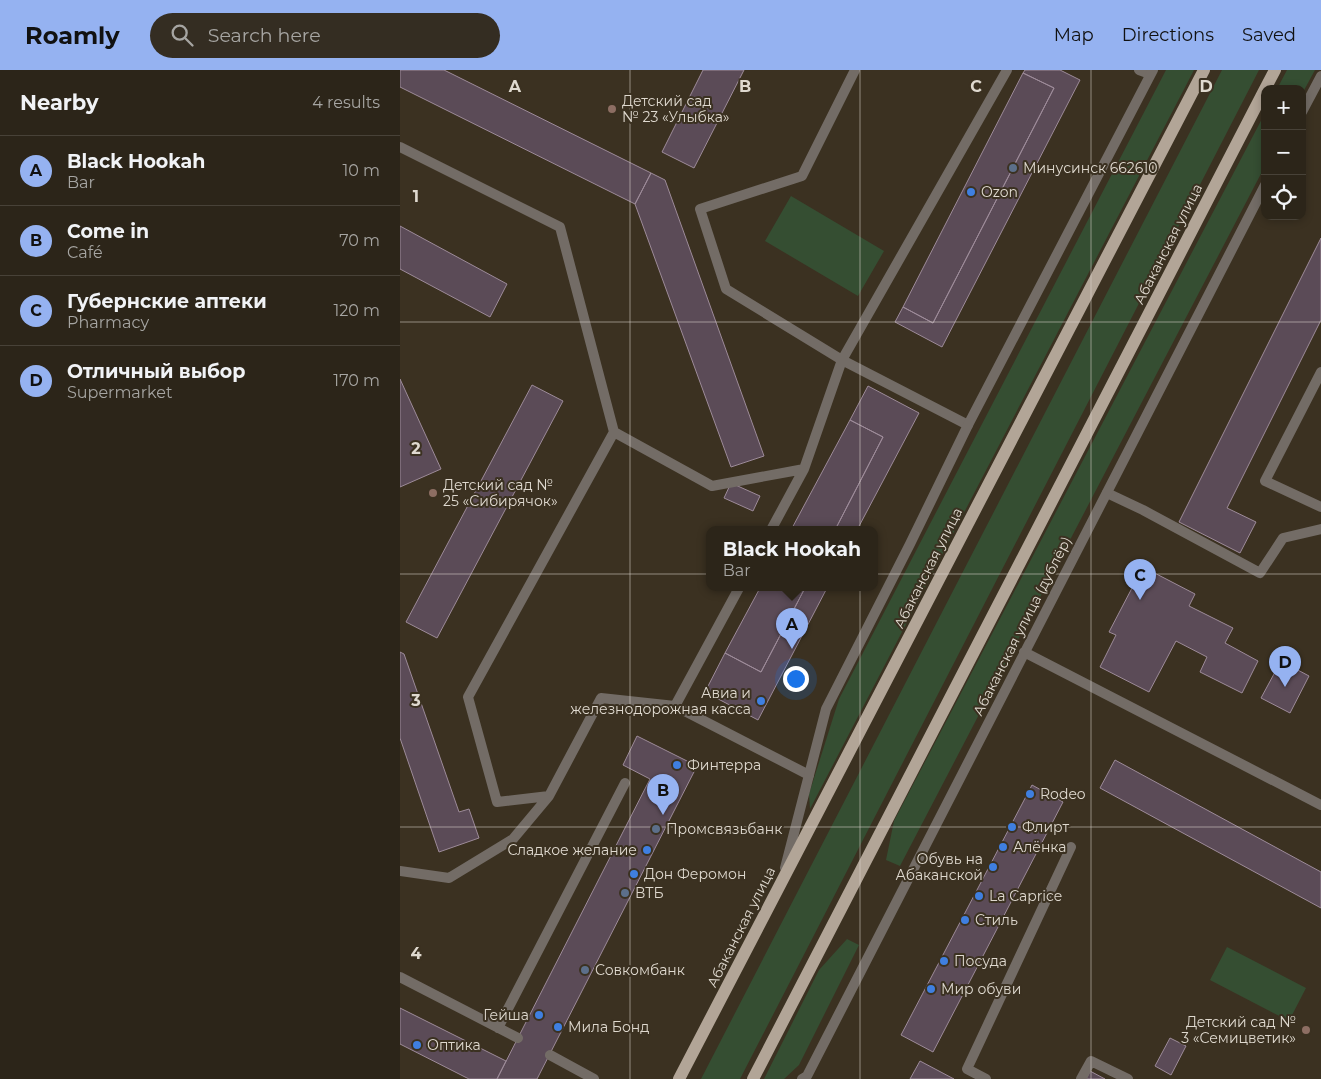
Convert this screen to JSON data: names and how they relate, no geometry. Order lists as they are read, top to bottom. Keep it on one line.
{"streets":{"main road":["Абаканская улица"],"street":["Абаканская улица (дублёр)"]},"places":["Детский сад № 23 «Улыбка»","Минусинск 662610","Ozon","Детский сад № 25 «Сибирячок»","Авиа и железнодорожная касса","Финтерра","Rodeo","Флирт","Промсвязьбанк","Алёнка","Сладкое желание","Обувь на Абаканской","Дон Феромон","ВТБ","La Caprice","Стиль","Посуда","Совкомбанк","Мир обуви","Гейша","Мила Бонд","Детский сад № 3 «Семицветик»","Оптика"],"page":{"header":"Roamly","search":"Search here","nav":["Map","Directions","Saved"],"heading":["Nearby","4 results"],"map_buttons":["+","−"],"list":[{"mark":"A","name":"Black Hookah","note":"Bar","value":"10 m"},{"mark":"B","name":"Come in","note":"Café","value":"70 m"},{"mark":"C","name":"Губернские аптеки","note":"Pharmacy","value":"120 m"},{"mark":"D","name":"Отличный выбор","note":"Supermarket","value":"170 m"}],"popup":["Black Hookah","Bar"],"pins":["C","A","D","B"]},"grid":{"columns":["A","B","C","D"],"rows":["1","2","3","4"]}}
